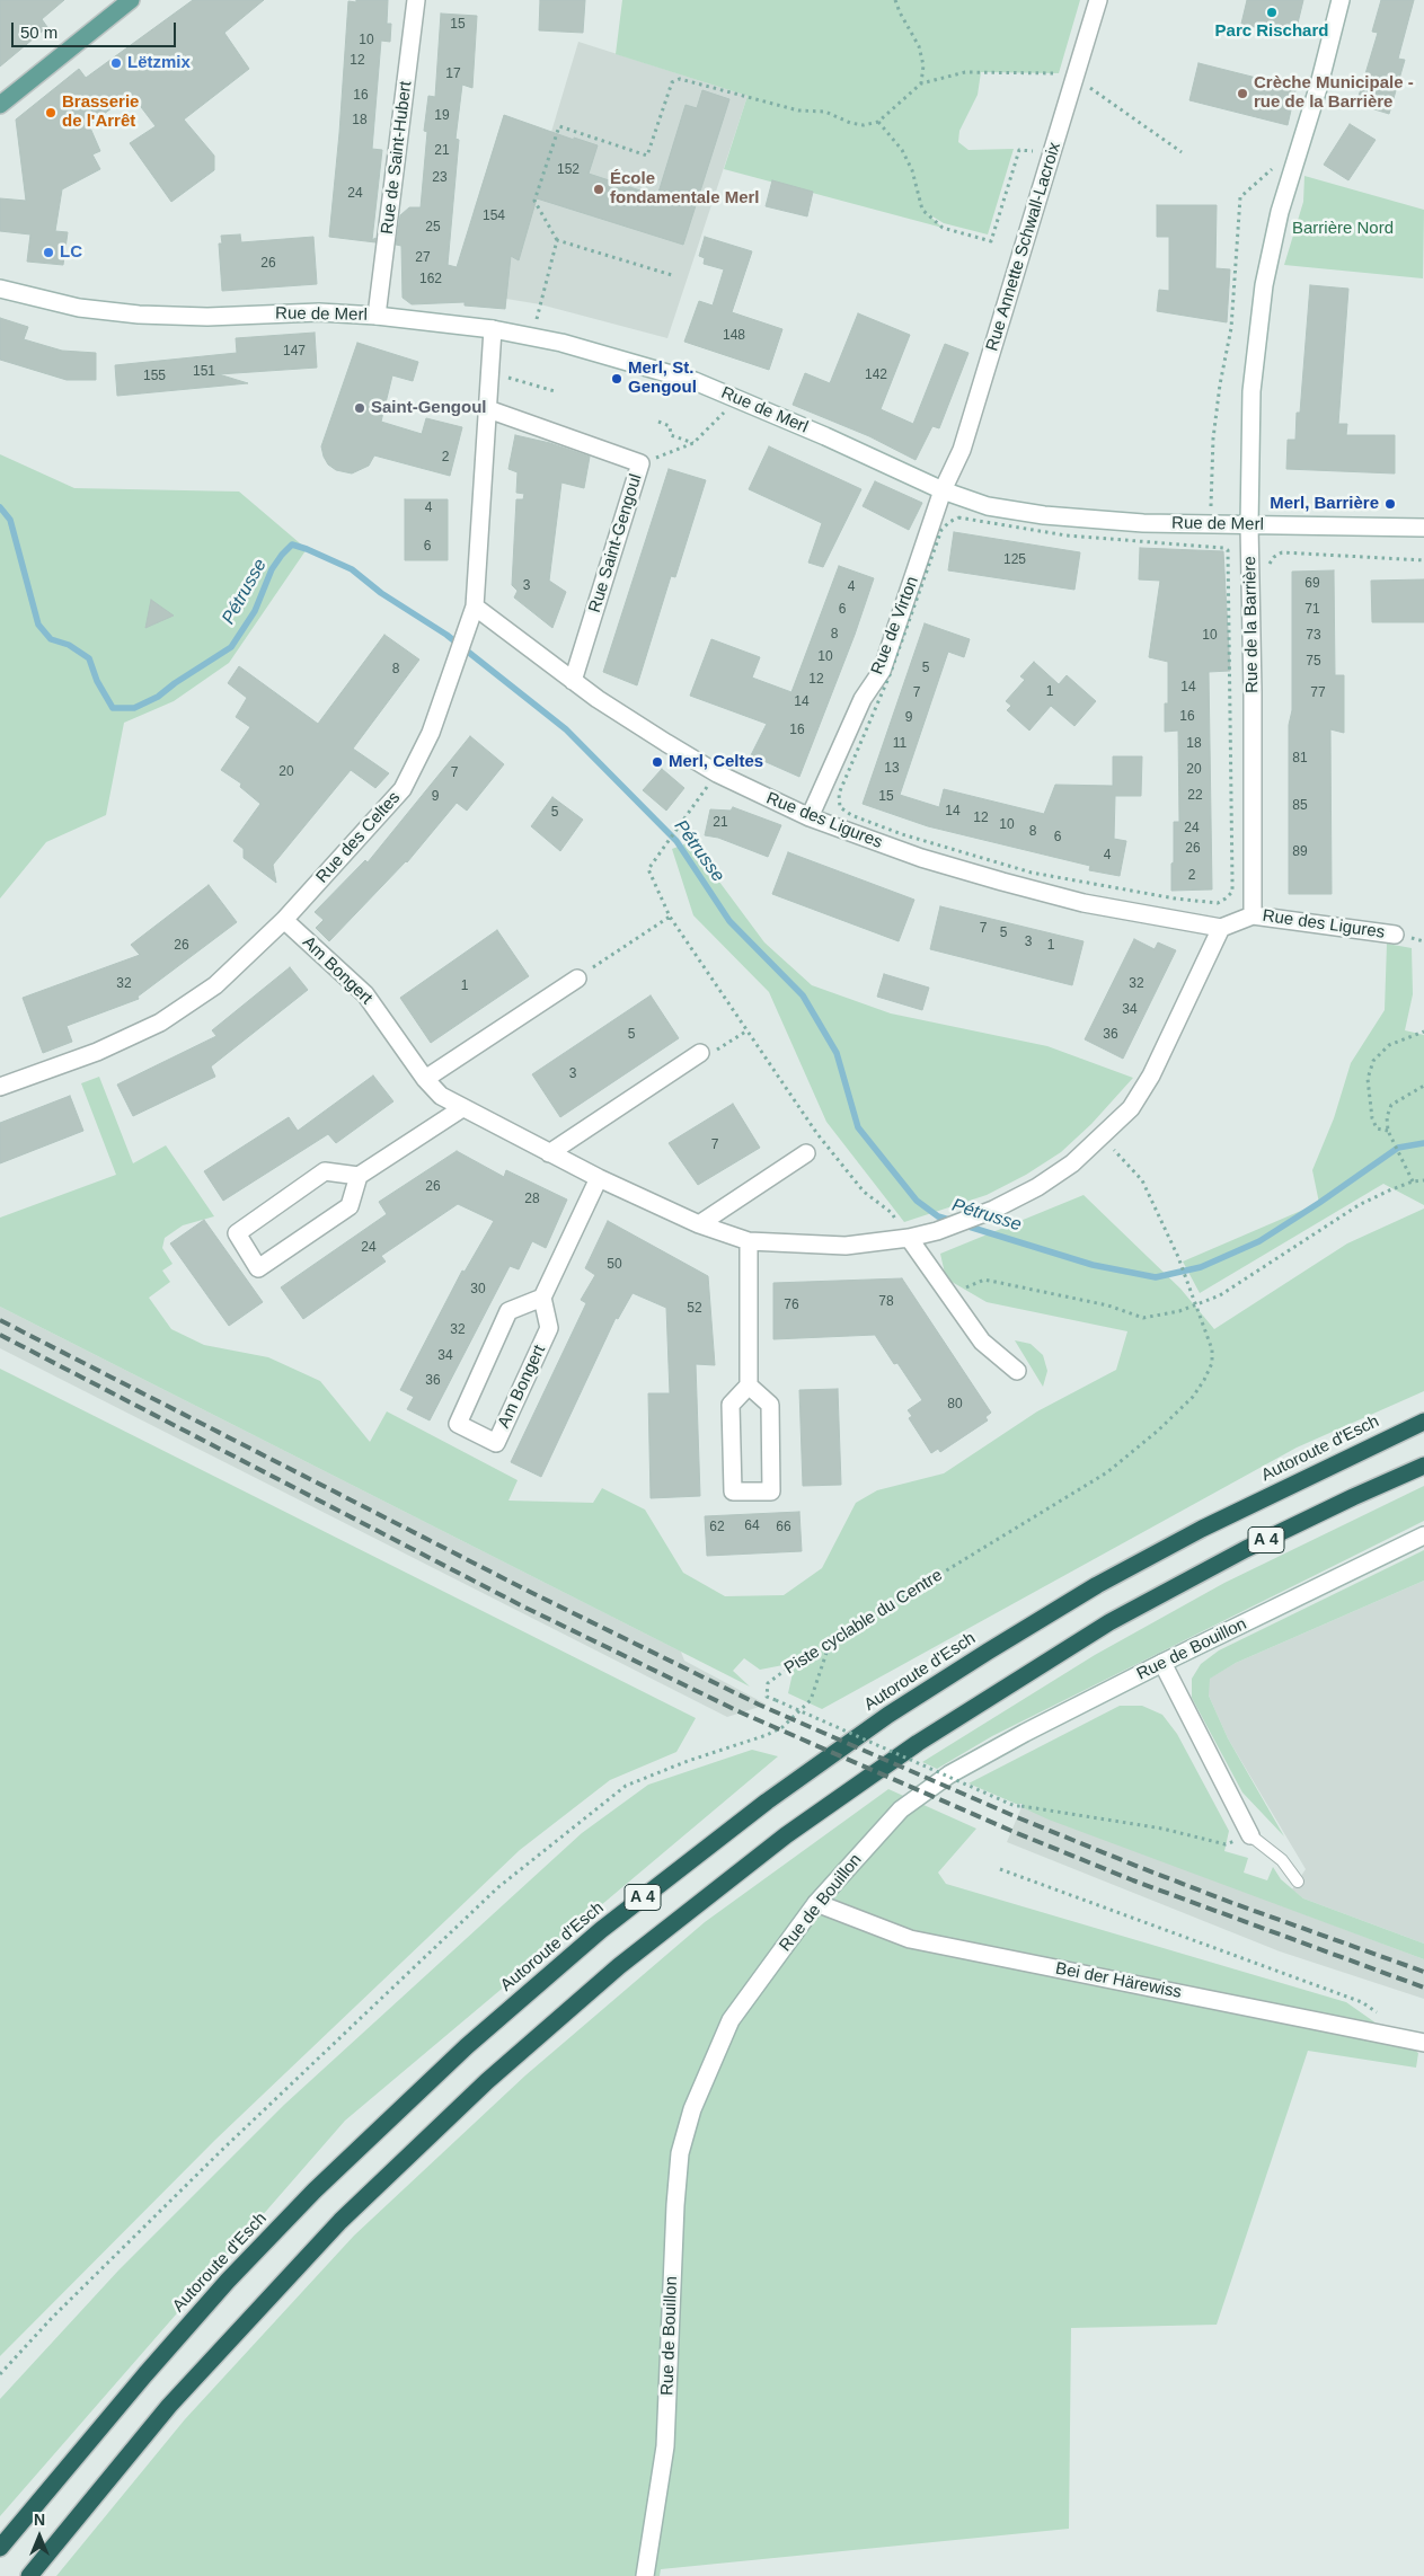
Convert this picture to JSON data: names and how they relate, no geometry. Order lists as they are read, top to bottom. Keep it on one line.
{"streets":{"highway":["Autoroute d'Esch","A 4"],"street":["Rue de Saint-Hubert","Rue Annette Schwall-Lacroix","Rue de Merl","Rue Saint-Gengoul","Rue de la Barrière","Rue de Virton","Rue des Ligures","Rue des Celtes","Am Bongert","Rue de Bouillon","Bei der Härewiss"],"path":["Piste cyclable du Centre"]},"crossings":[["Rue de Saint-Hubert","Rue de Merl"],["Rue Annette Schwall-Lacroix","Rue de Merl"],["Rue Annette Schwall-Lacroix","Rue de Virton"],["Rue de Merl","Rue de la Barrière"],["Rue de Merl","Rue de Virton"],["Rue de Merl","Rue des Celtes"],["Rue Saint-Gengoul","Rue des Ligures"],["Rue Saint-Gengoul","Rue des Celtes"],["Rue de la Barrière","Rue des Ligures"],["Rue de Virton","Rue des Ligures"],["Rue des Ligures","Rue des Celtes"],["Rue des Celtes","Am Bongert"],["Am Bongert","Piste cyclable du Centre"],["Rue de Bouillon","Bei der Härewiss"]],"water":["Pétrusse"],"parks":["Barrière Nord"],"places":["Parc Rischard","Lëtzmix","Crèche Municipale - rue de la Barrière","Brasserie de l'Arrêt","École fondamentale Merl","LC","Merl, St. Gengoul","Saint-Gengoul","Merl, Barrière","Merl, Celtes"],"house_numbers":["15","10","12","17","16","19","18","21","152","23","24","154","25","27","26","162","148","147","151","142","155","2","4","6","125","69","3","4","6","71","8","10","73","10","75","5","8","12","14","1","7","77","14","16","9","16","11","18","81","13","20","20","7","22","9","15","85","14","5","12","21","10","24","8","6","26","89","4","2","7","5","3","26","1","32","32","1","34","5","36","3","7","26","28","24","50","30","78","76","52","32","34","36","80","64","62","66"],"scale_bar":"50 m","north":"top"}
